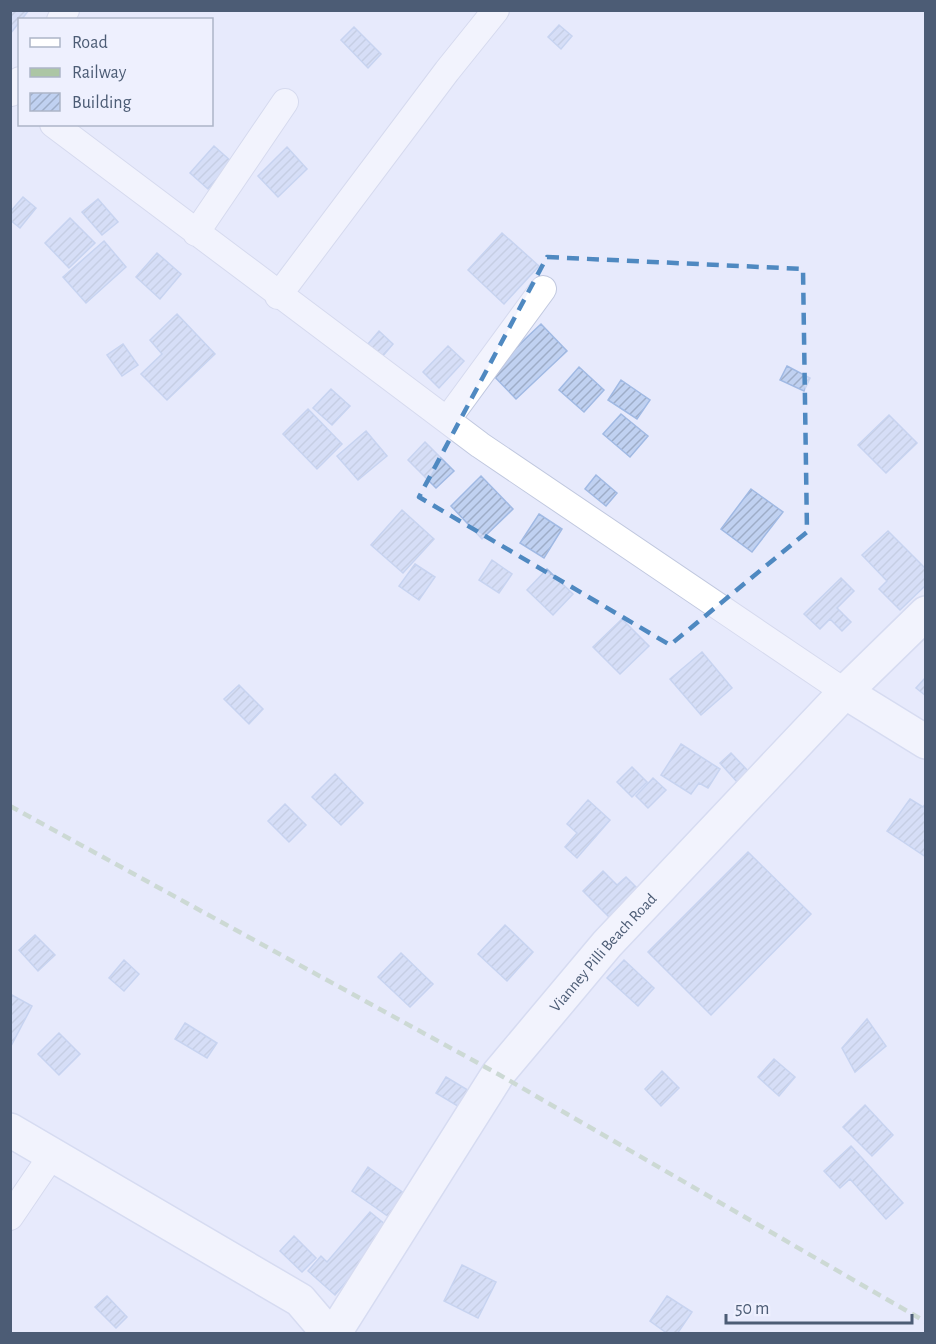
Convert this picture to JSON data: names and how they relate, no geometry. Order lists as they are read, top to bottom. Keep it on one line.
{"streets":{"street":["Vianney Pilli Beach Road"]},"legend":["Road","Railway","Building"],"scale_bar":"50 m"}
